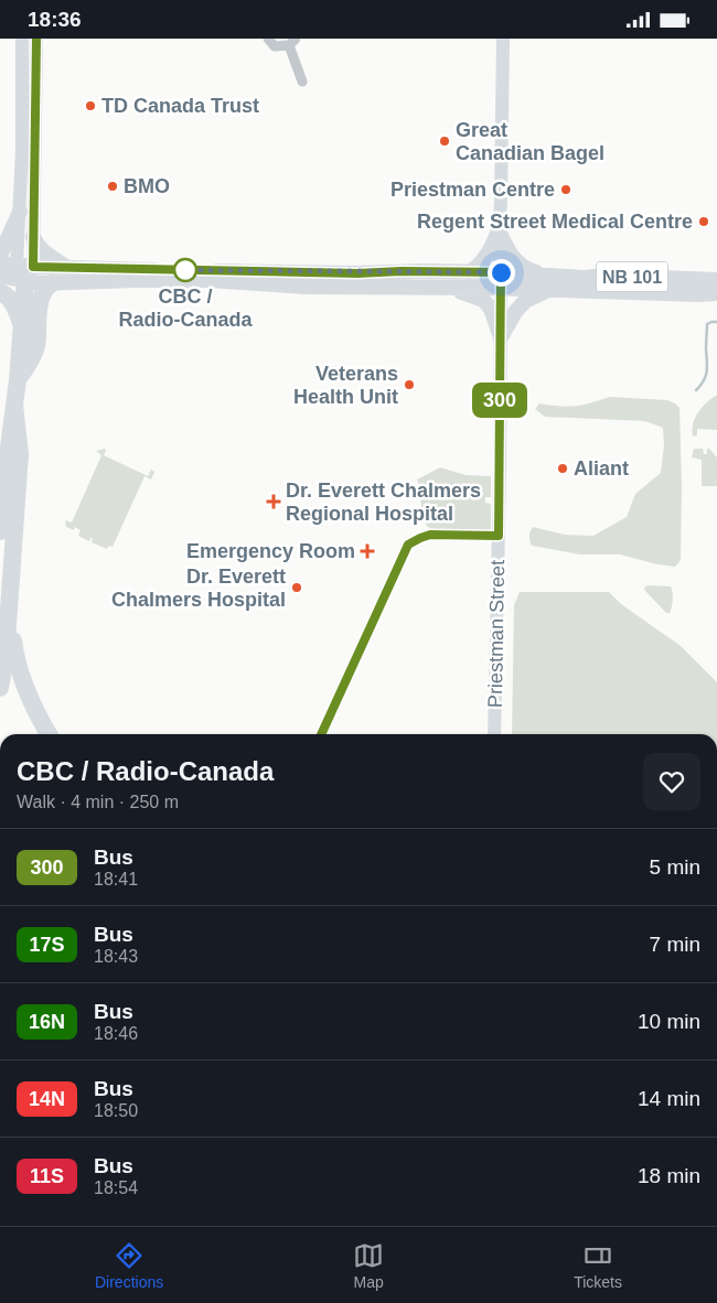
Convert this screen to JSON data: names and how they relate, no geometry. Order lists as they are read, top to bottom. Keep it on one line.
{"streets":{"main road":["NB 101"],"street":["Priestman Street"]},"crossings":[["NB 101","Priestman Street"]],"places":{"other":["TD Canada Trust","Great Canadian Bagel","BMO","Priestman Centre","Regent Street Medical Centre","CBC / Radio-Canada","Veterans Health Unit","Aliant","Dr. Everett Chalmers Hospital"],"health":["Dr. Everett Chalmers Regional Hospital","Emergency Room"]},"lines":["bus line 300"],"page":{"status":"18:36","on_map":"300","heading":["CBC / Radio-Canada","Walk · 4 min · 250 m"],"list":[{"mark":"300","name":"Bus","note":"18:41","value":"5 min"},{"mark":"17S","name":"Bus","note":"18:43","value":"7 min"},{"mark":"16N","name":"Bus","note":"18:46","value":"10 min"},{"mark":"14N","name":"Bus","note":"18:50","value":"14 min"},{"mark":"11S","name":"Bus","note":"18:54","value":"18 min"}],"tabs":["Directions","Map","Tickets"]}}
